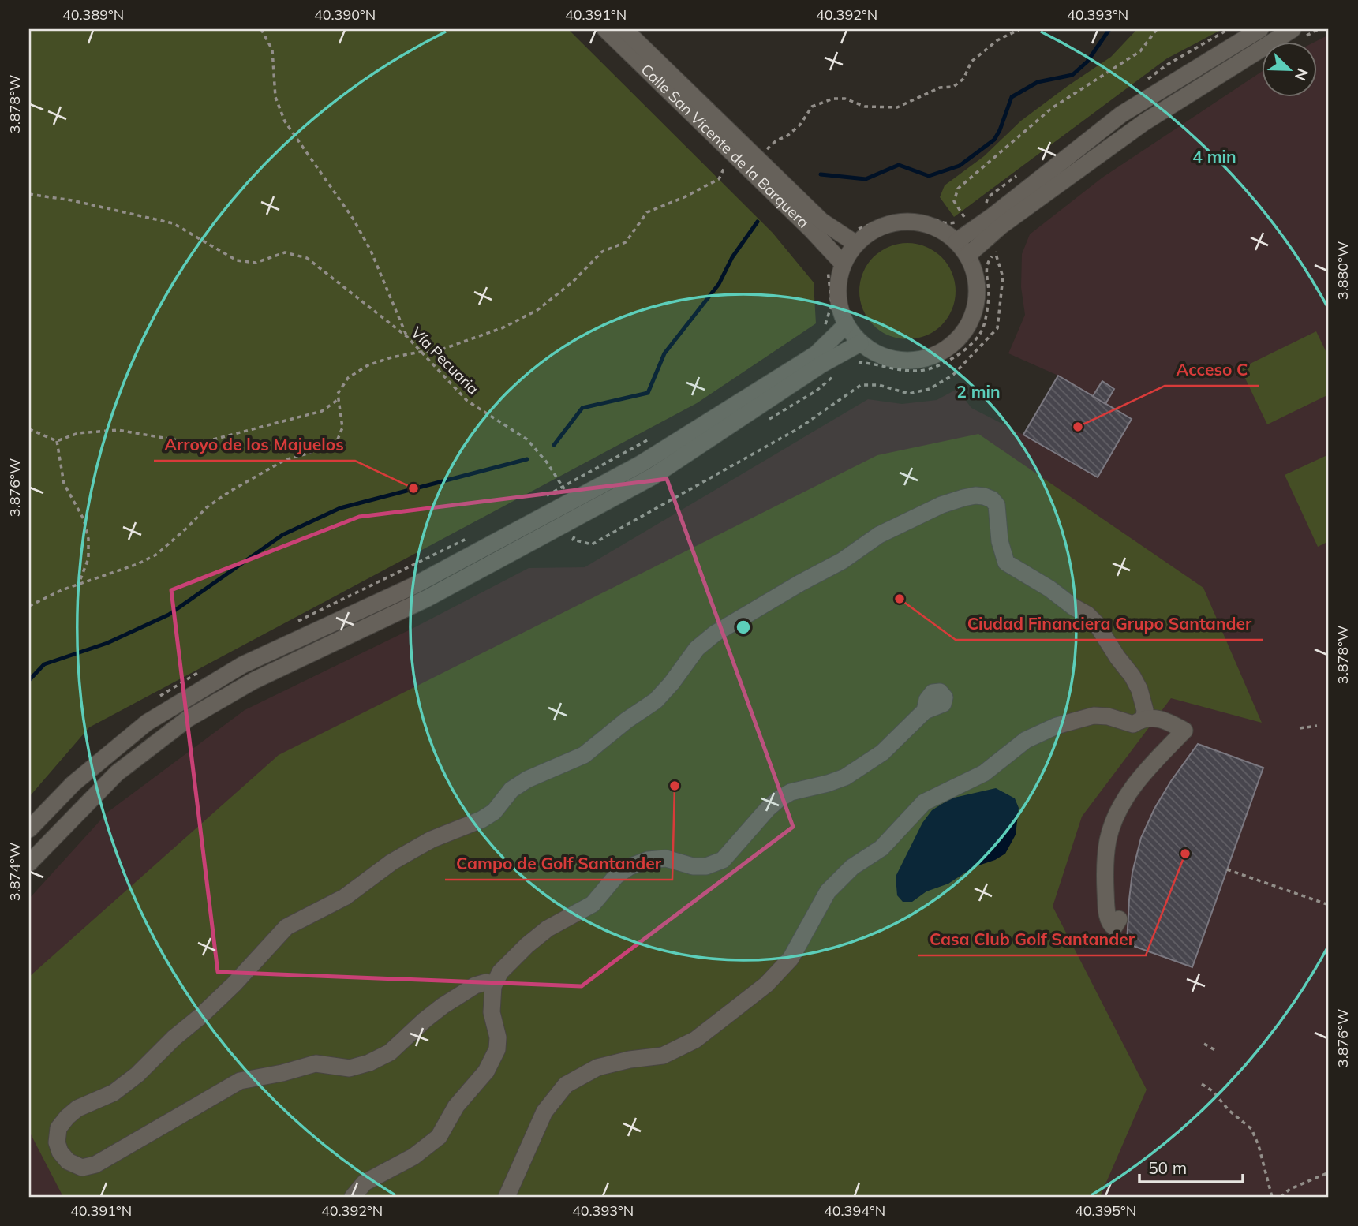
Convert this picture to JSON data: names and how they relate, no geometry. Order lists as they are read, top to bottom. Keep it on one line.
{"streets":{"street":["Calle San Vicente de la Barquera"],"path":["Vía Pecuaria"]},"places":["Acceso C","Arroyo de los Majuelos","Ciudad Financiera Grupo Santander","Campo de Golf Santander","Casa Club Golf Santander"],"scale_bar":"50 m","north":"bottom right","coordinates":["40.389°N","40.390°N","40.391°N","40.392°N","40.393°N","3.878°W","3.880°W","3.876°W","3.874°W","40.394°N","40.395°N"],"rings":["4 min","2 min"]}
